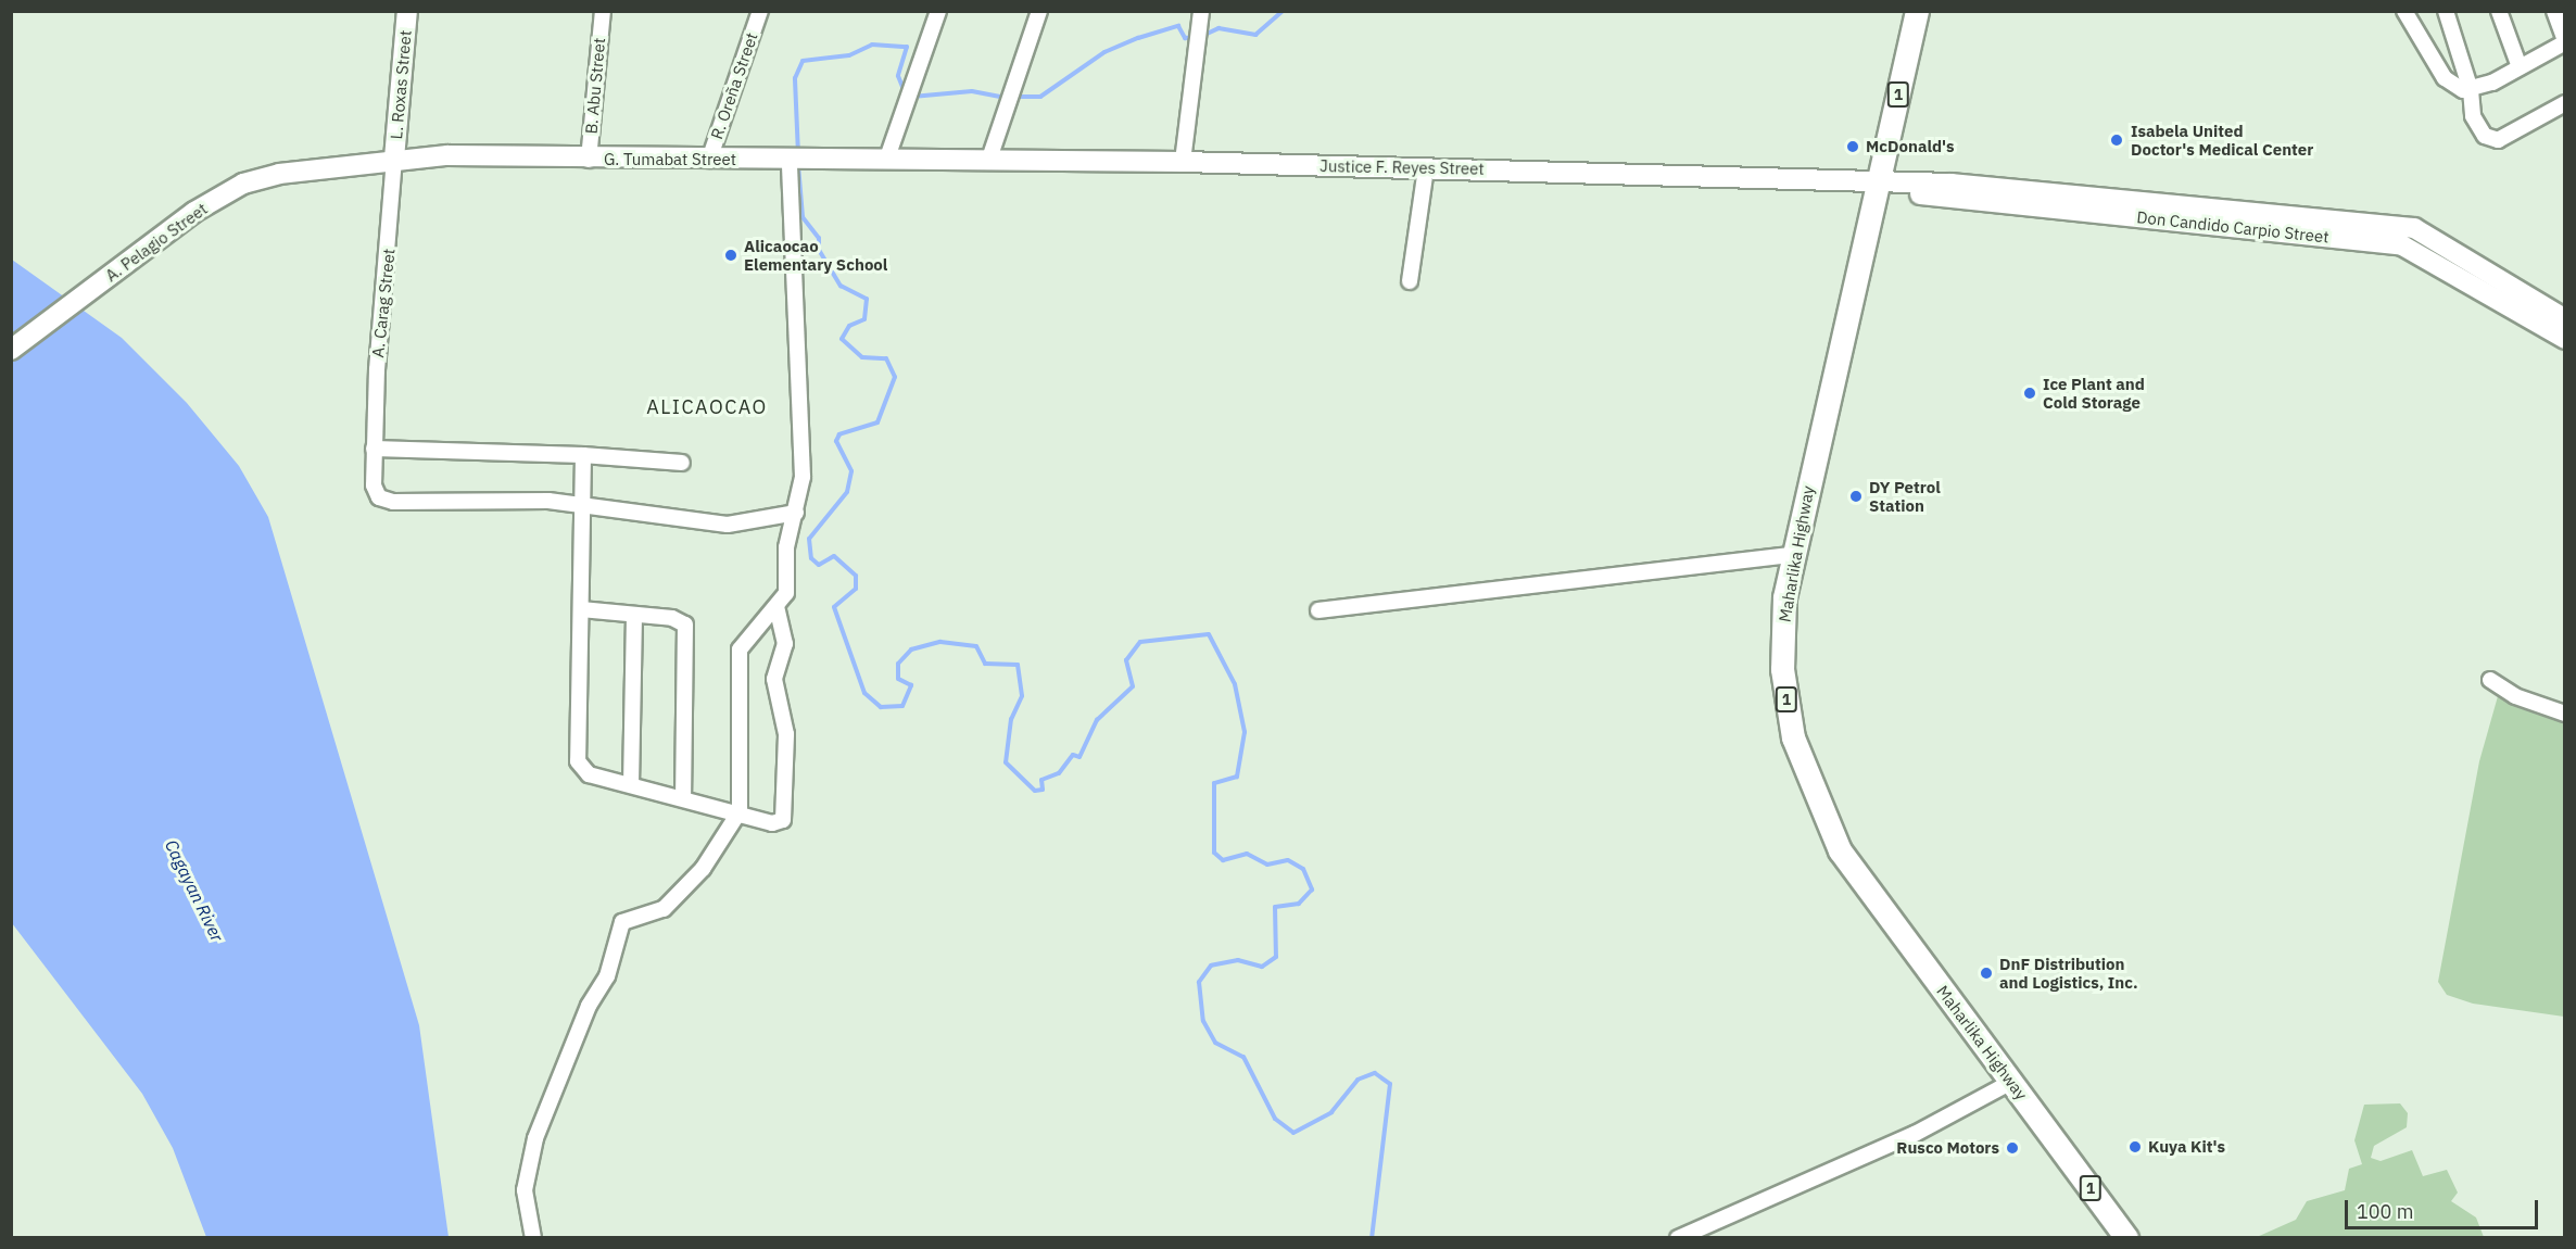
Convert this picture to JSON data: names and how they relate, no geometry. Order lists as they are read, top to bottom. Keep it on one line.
{"streets":{"main road":["L. Roxas Street","1","G. Tumabat Street","Justice F. Reyes Street","Don Candido Carpio Street","A. Pelagio Street","Maharlika Highway"],"street":["B. Abu Street","R. Oreña Street","A. Carag Street"]},"crossings":[["L. Roxas Street","G. Tumabat Street"],["L. Roxas Street","A. Pelagio Street"],["L. Roxas Street","A. Carag Street"],["B. Abu Street","G. Tumabat Street"],["R. Oreña Street","G. Tumabat Street"],["G. Tumabat Street","Justice F. Reyes Street"],["G. Tumabat Street","A. Pelagio Street"],["G. Tumabat Street","A. Carag Street"],["Justice F. Reyes Street","Don Candido Carpio Street"],["Justice F. Reyes Street","Maharlika Highway"],["Don Candido Carpio Street","Maharlika Highway"],["A. Pelagio Street","A. Carag Street"]],"districts":["ALICAOCAO"],"water":["Cagayan River"],"places":["Isabela United Doctor's Medical Center","McDonald's","Alicaocao Elementary School","Ice Plant and Cold Storage","DY Petrol Station","DnF Distribution and Logistics, Inc.","Kuya Kit's","Rusco Motors"],"scale_bar":"100 m"}
